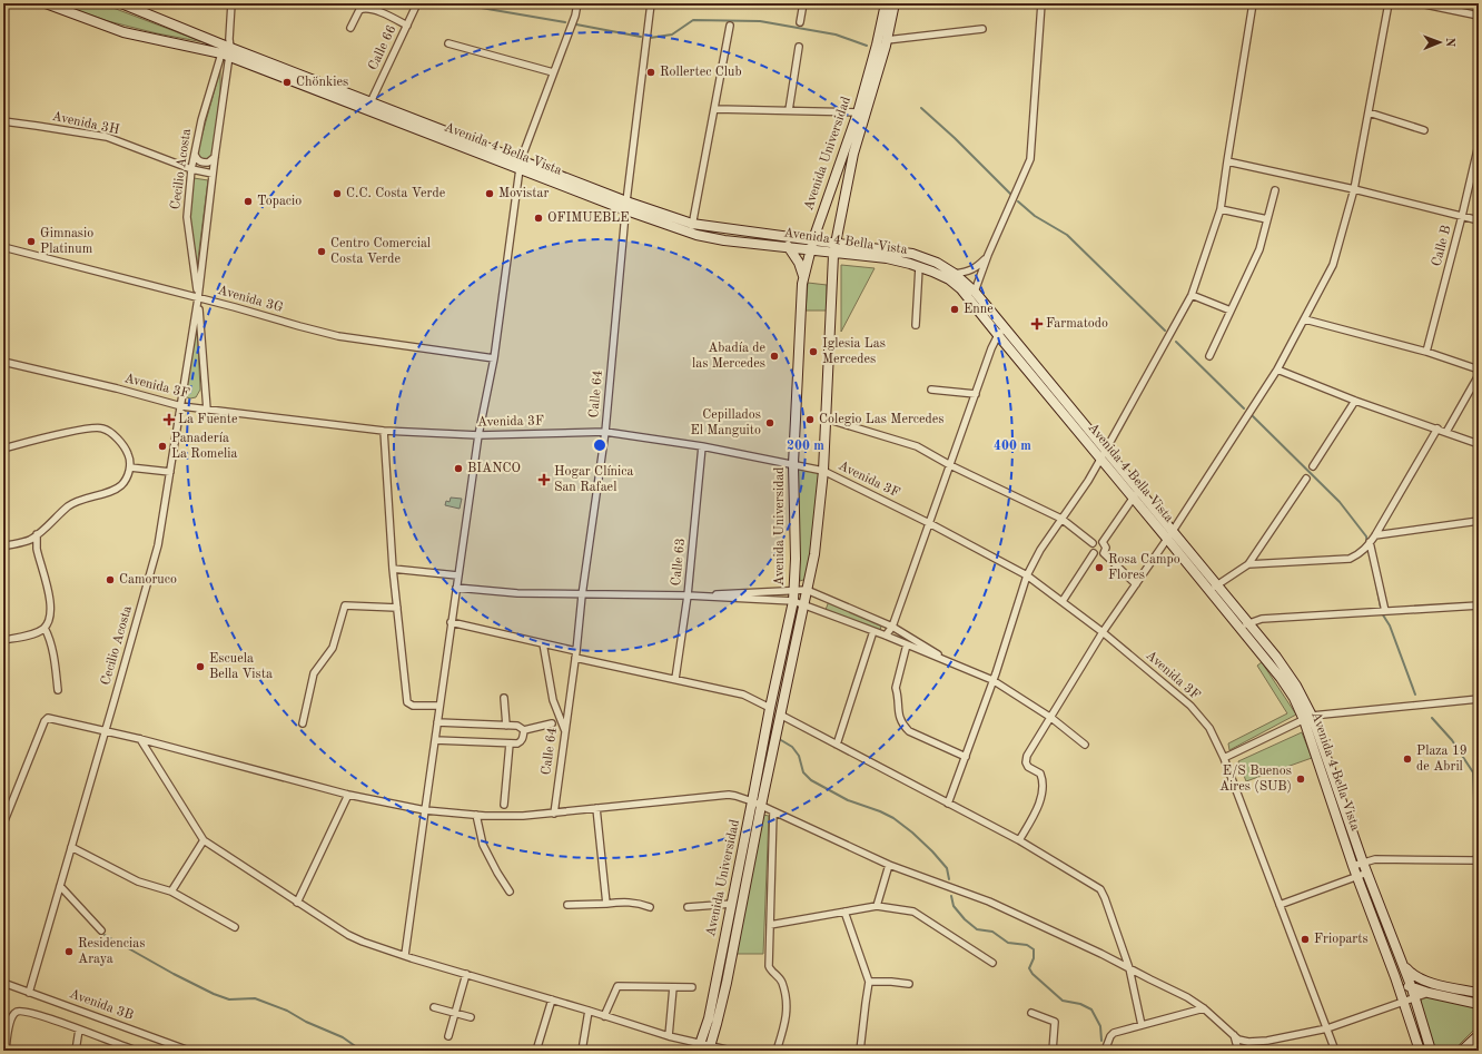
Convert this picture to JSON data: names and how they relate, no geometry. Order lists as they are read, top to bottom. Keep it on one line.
{"streets":{"street":["Calle 66","Avenida 3H","Avenida 4 Bella Vista","Avenida Universidad","Cecilio Acosta","Calle B","Avenida 3G","Avenida 3F","Calle 64","Calle 63","Avenida 3B"]},"crossings":[["Calle 66","Avenida 4 Bella Vista"],["Avenida 3H","Cecilio Acosta"],["Avenida 4 Bella Vista","Avenida Universidad"],["Avenida 4 Bella Vista","Cecilio Acosta"],["Avenida 4 Bella Vista","Calle 64"],["Avenida Universidad","Avenida 3F"],["Cecilio Acosta","Avenida 3G"],["Cecilio Acosta","Avenida 3F"],["Cecilio Acosta","Avenida 3B"],["Avenida 3F","Calle 64"],["Avenida 3F","Calle 63"]],"places":{"other":["Rollertec Club","Chönkies","C.C. Costa Verde","Movistar","Topacio","OFIMUEBLE","Gimnasio Platinum","Centro Comercial Costa Verde","Enne","Iglesia Las Mercedes","Abadía de las Mercedes","Colegio Las Mercedes","Cepillados El Manguito","Panadería La Romelia","BIANCO","Rosa Campo Flores","Camoruco","Escuela Bella Vista","Plaza 19 de Abril","E/S Buenos Aires (SUB)","Frioparts","Residencias Araya"],"health":["Farmatodo","La Fuente","Hogar Clínica San Rafael"]},"north":"right","rings":["200 m","400 m"]}
